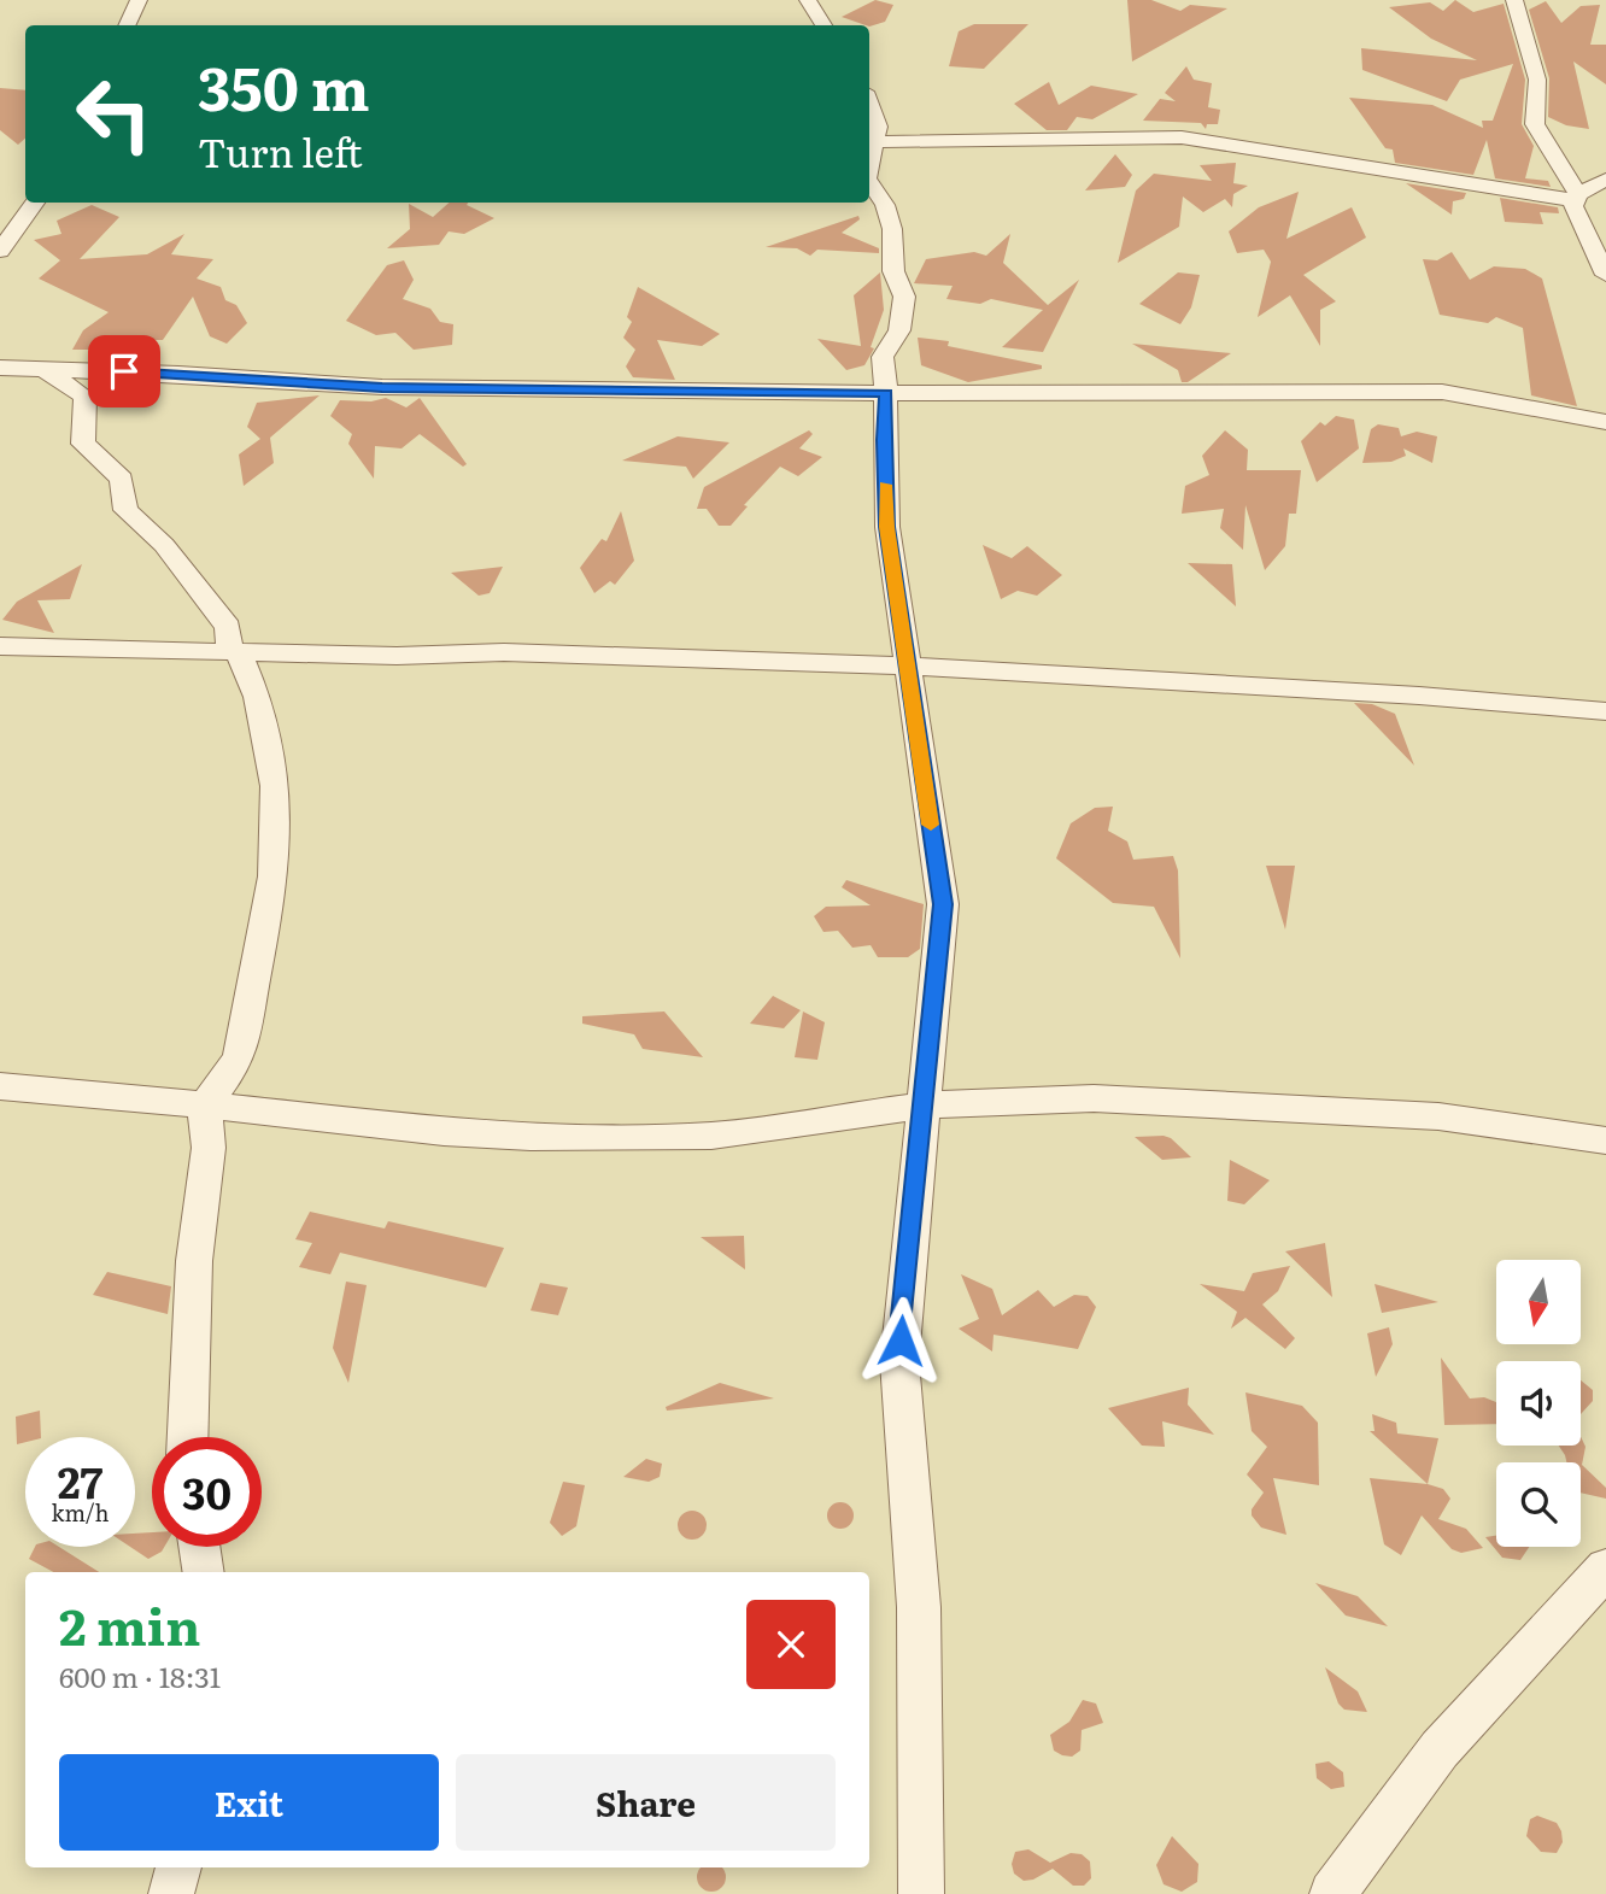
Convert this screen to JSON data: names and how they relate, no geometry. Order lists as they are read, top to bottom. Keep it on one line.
{"north":"bottom","page":{"turn":["350 m","Turn left"],"speed":"27 km/h","limit":"30","heading":["2 min","600 m · 18:31"],"buttons":["Exit","Share"]}}
